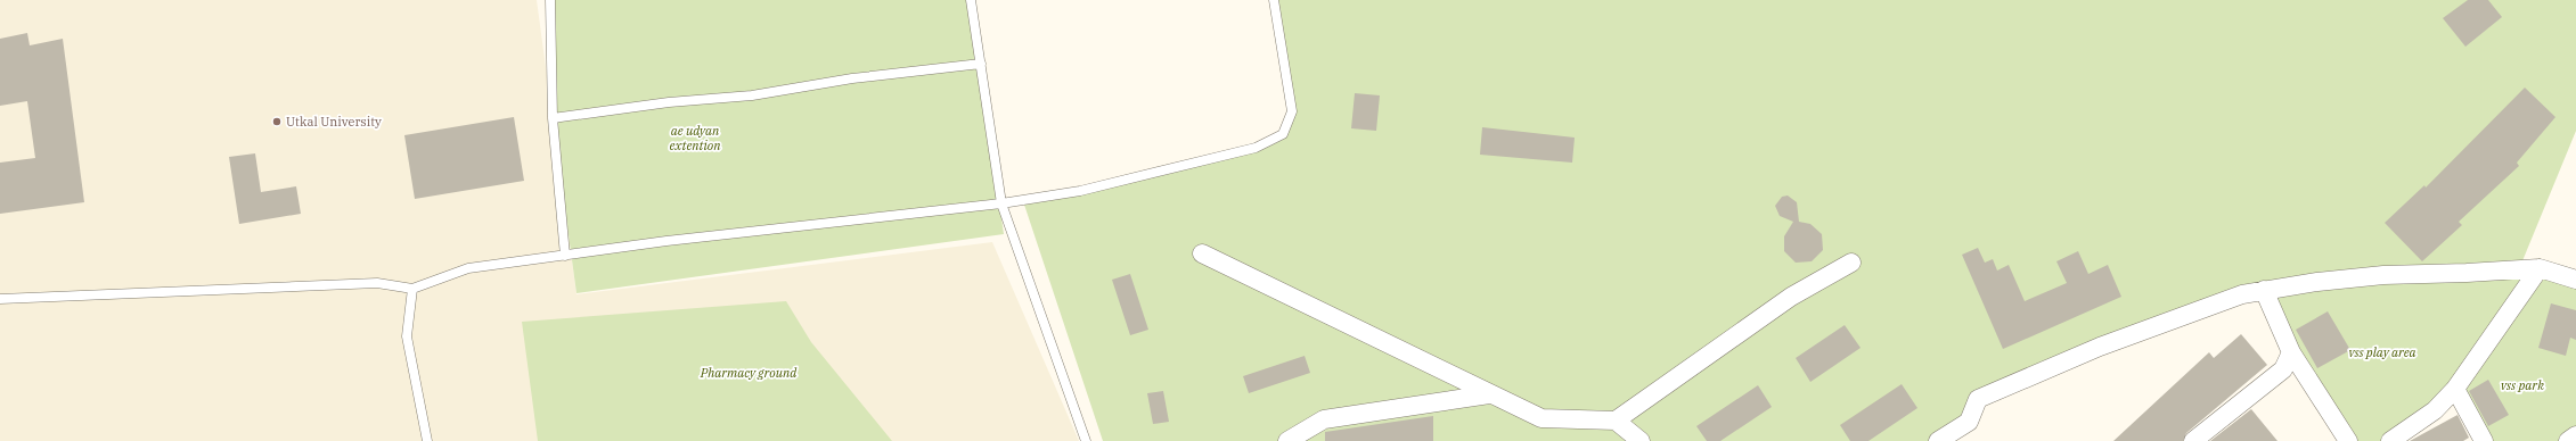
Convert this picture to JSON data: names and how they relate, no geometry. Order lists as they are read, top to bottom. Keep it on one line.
{"parks":["ae udyan extention","vss play area","Pharmacy ground","vss park"],"places":["Utkal University"]}
